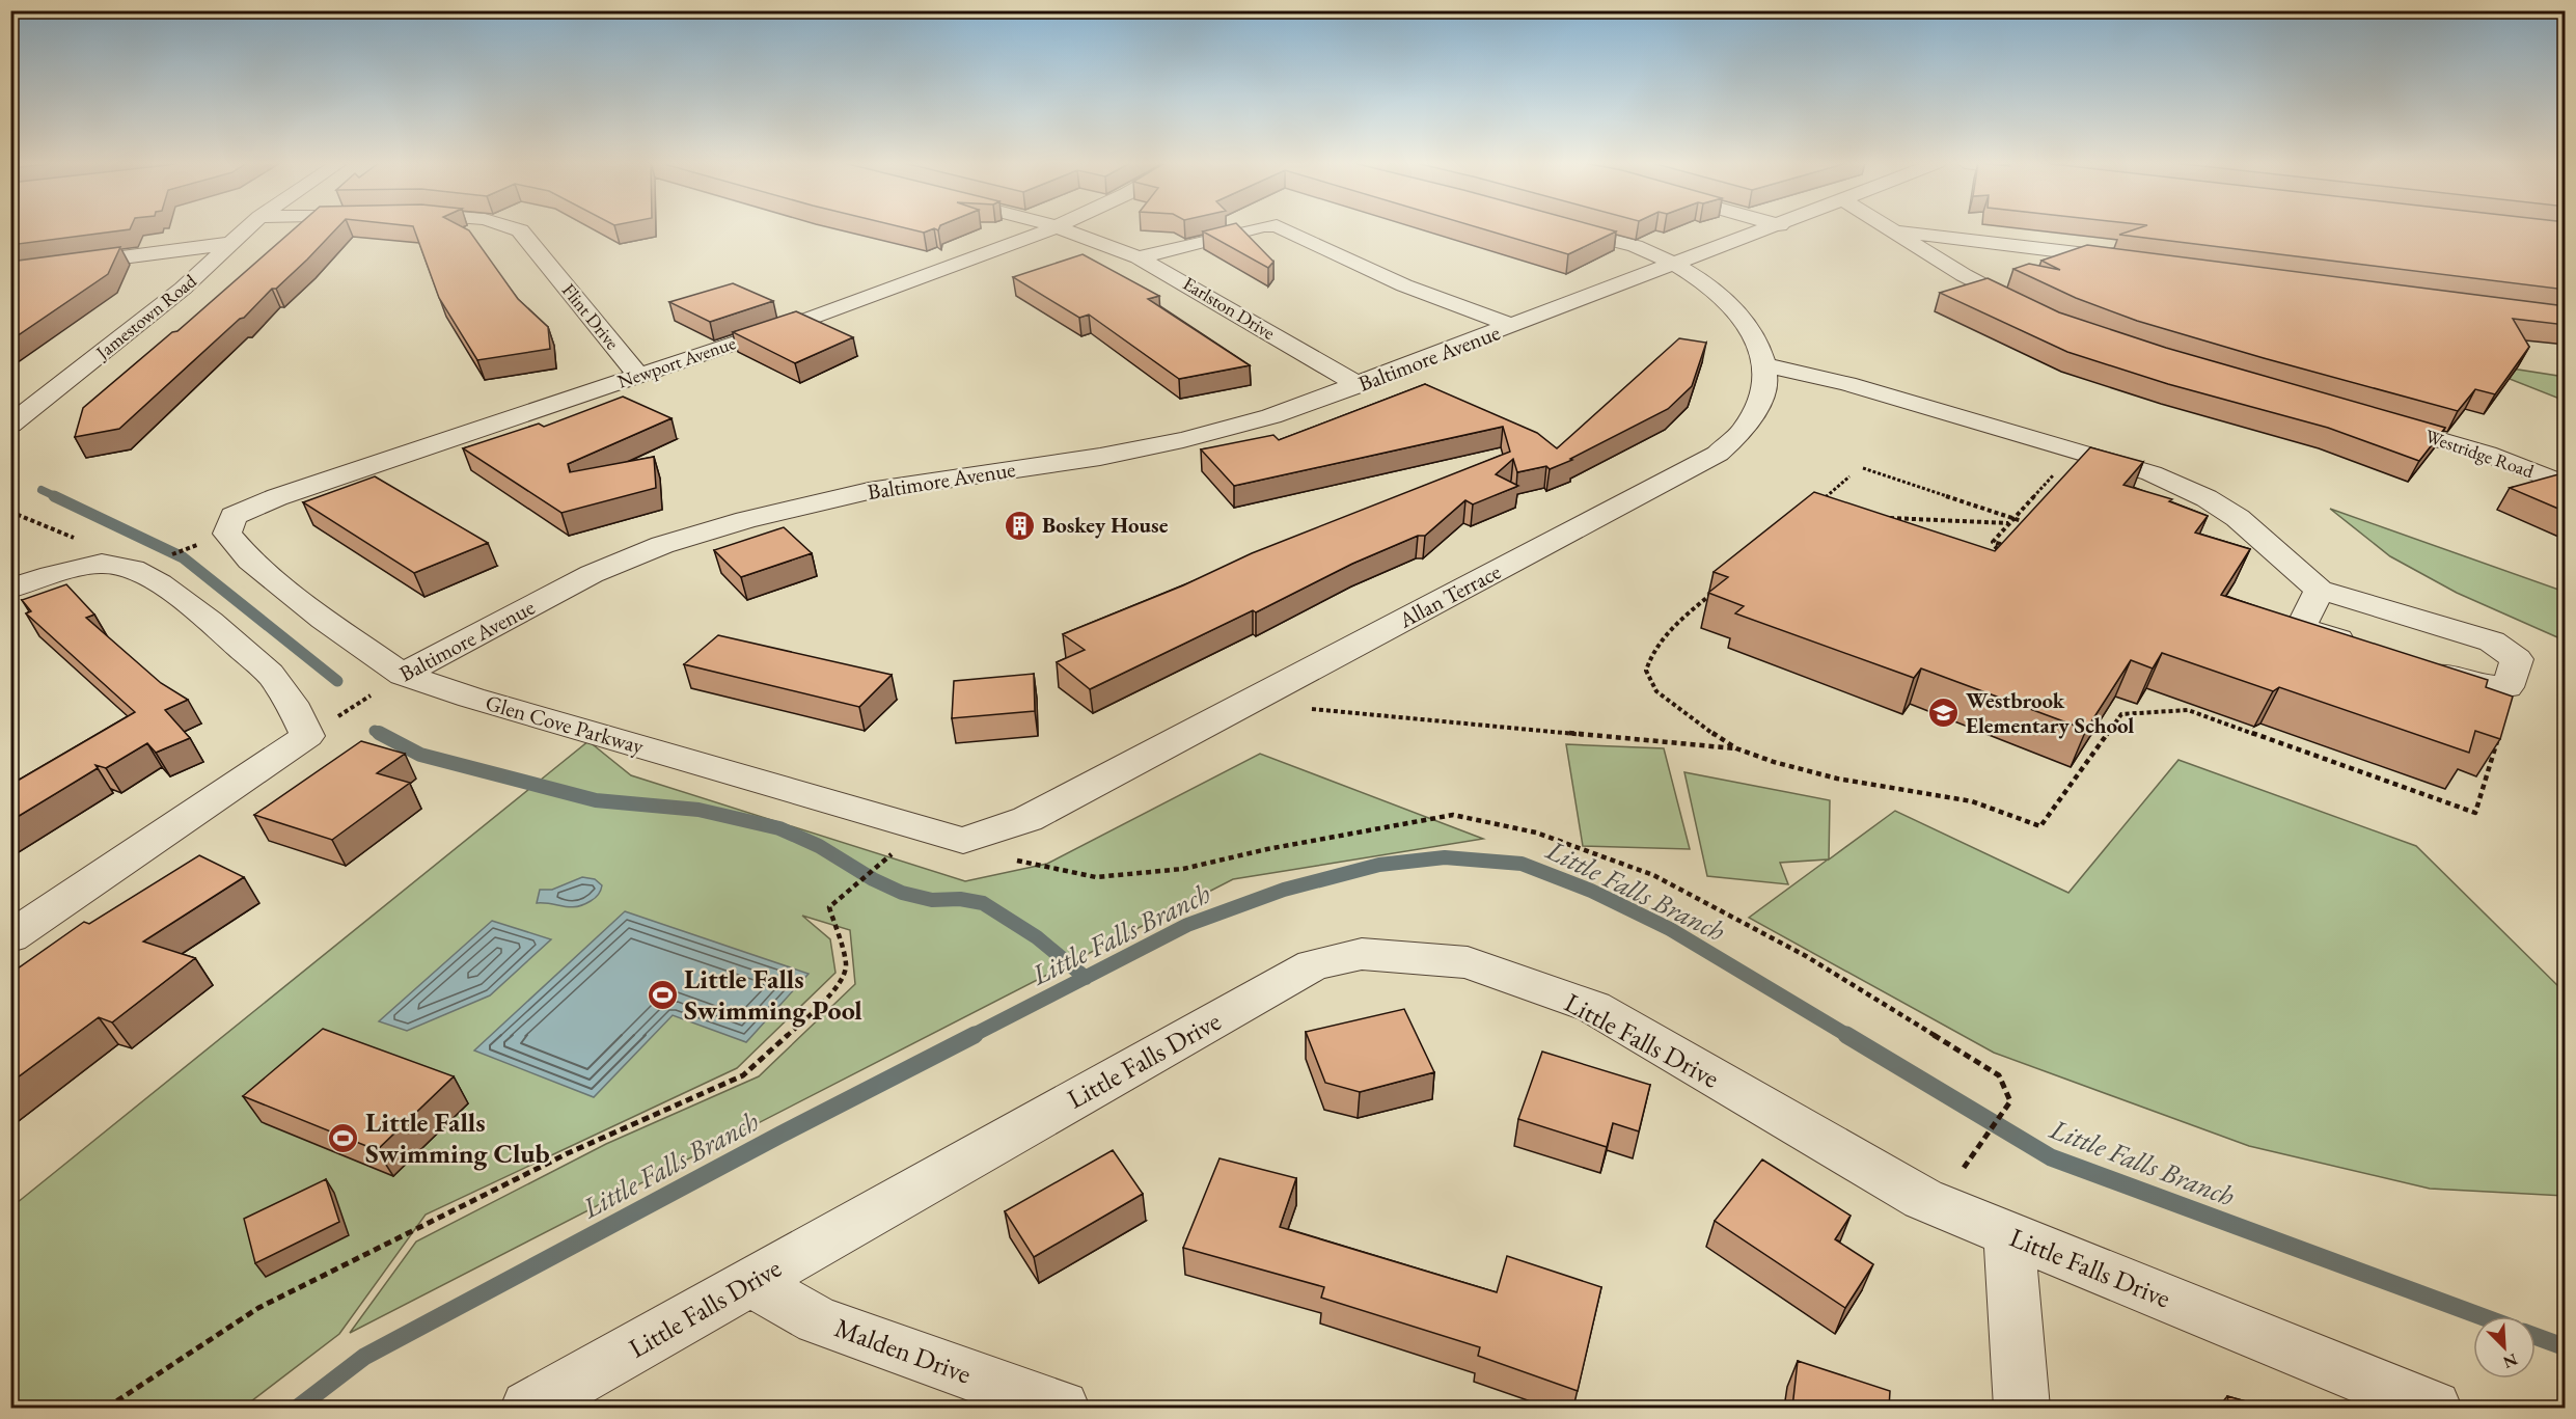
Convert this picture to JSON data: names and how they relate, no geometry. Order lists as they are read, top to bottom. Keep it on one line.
{"streets":{"street":["Earlston Drive","Jamestown Road","Flint Drive","Baltimore Avenue","Newport Avenue","Westridge Road","Allan Terrace","Glen Cove Parkway","Little Falls Drive","Malden Drive"]},"crossings":[["Earlston Drive","Baltimore Avenue"],["Flint Drive","Newport Avenue"],["Baltimore Avenue","Allan Terrace"],["Baltimore Avenue","Glen Cove Parkway"],["Newport Avenue","Glen Cove Parkway"],["Allan Terrace","Glen Cove Parkway"],["Little Falls Drive","Malden Drive"]],"water":["Little Falls Branch"],"places":{"building":["Boskey House"],"school or university":["Westbrook Elementary School"],"sports":["Little Falls Swimming Pool","Little Falls Swimming Club"]},"north":"bottom right"}
